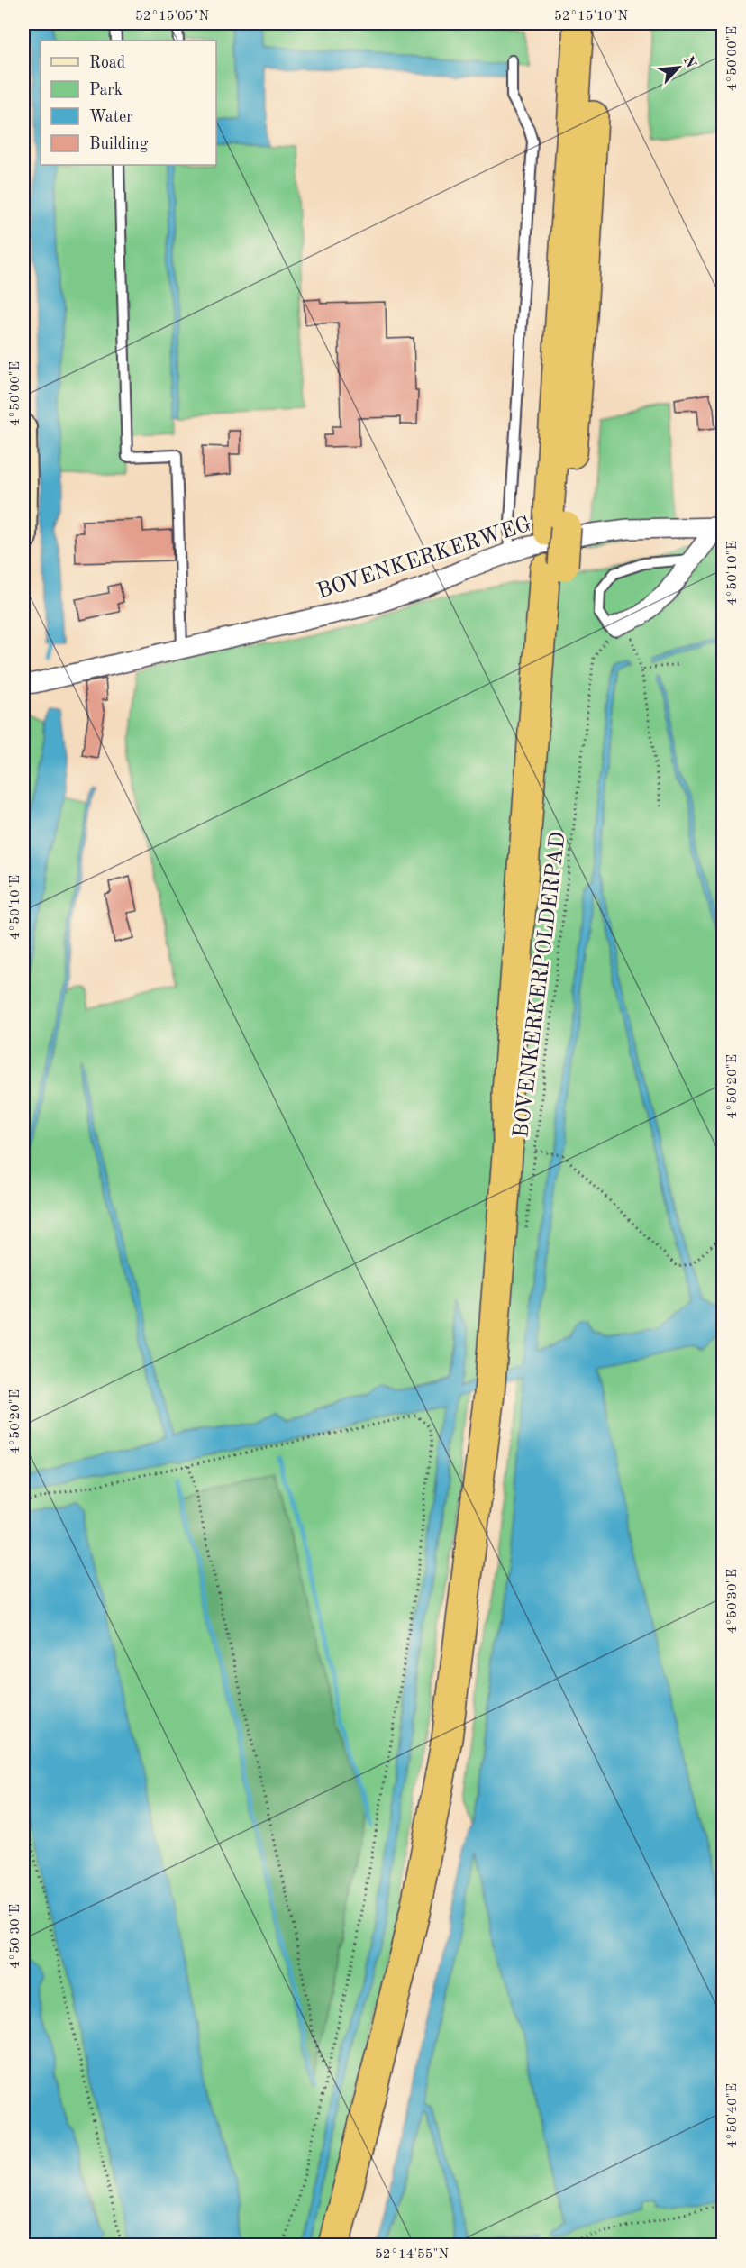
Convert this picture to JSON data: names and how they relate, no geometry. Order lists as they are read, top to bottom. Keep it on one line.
{"streets":{"street":["BOVENKERKERWEG"],"path":["BOVENKERKERPOLDERPAD"]},"crossings":[["BOVENKERKERWEG","BOVENKERKERPOLDERPAD"]],"legend":["Road","Park","Water","Building"],"north":"top right","coordinates":["52°15'05\"N","52°15'10\"N","4°50'00\"E","4°50'10\"E","4°50'20\"E","4°50'30\"E","4°50'40\"E","52°14'55\"N"]}
